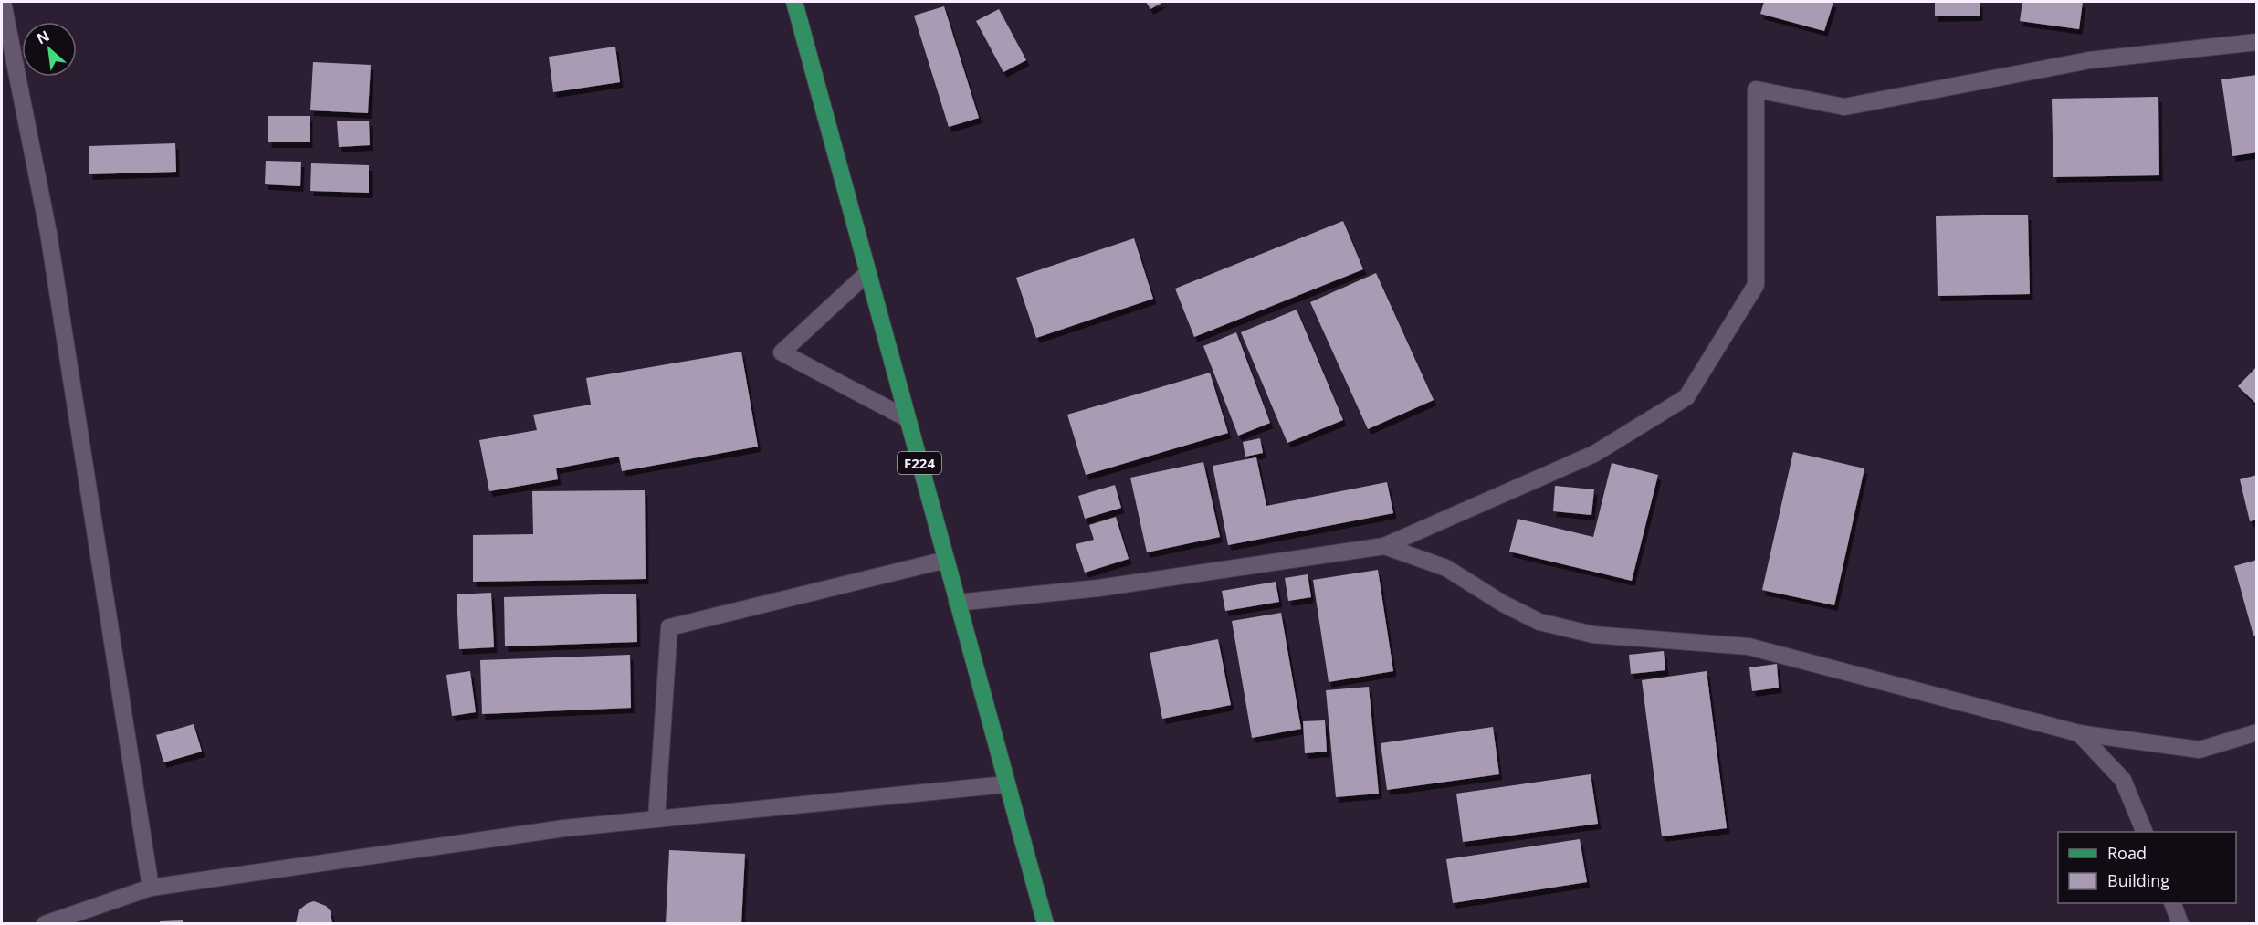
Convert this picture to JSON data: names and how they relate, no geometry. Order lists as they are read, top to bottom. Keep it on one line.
{"streets":{"main road":["F224"]},"legend":["Road","Building"],"north":"top left"}
